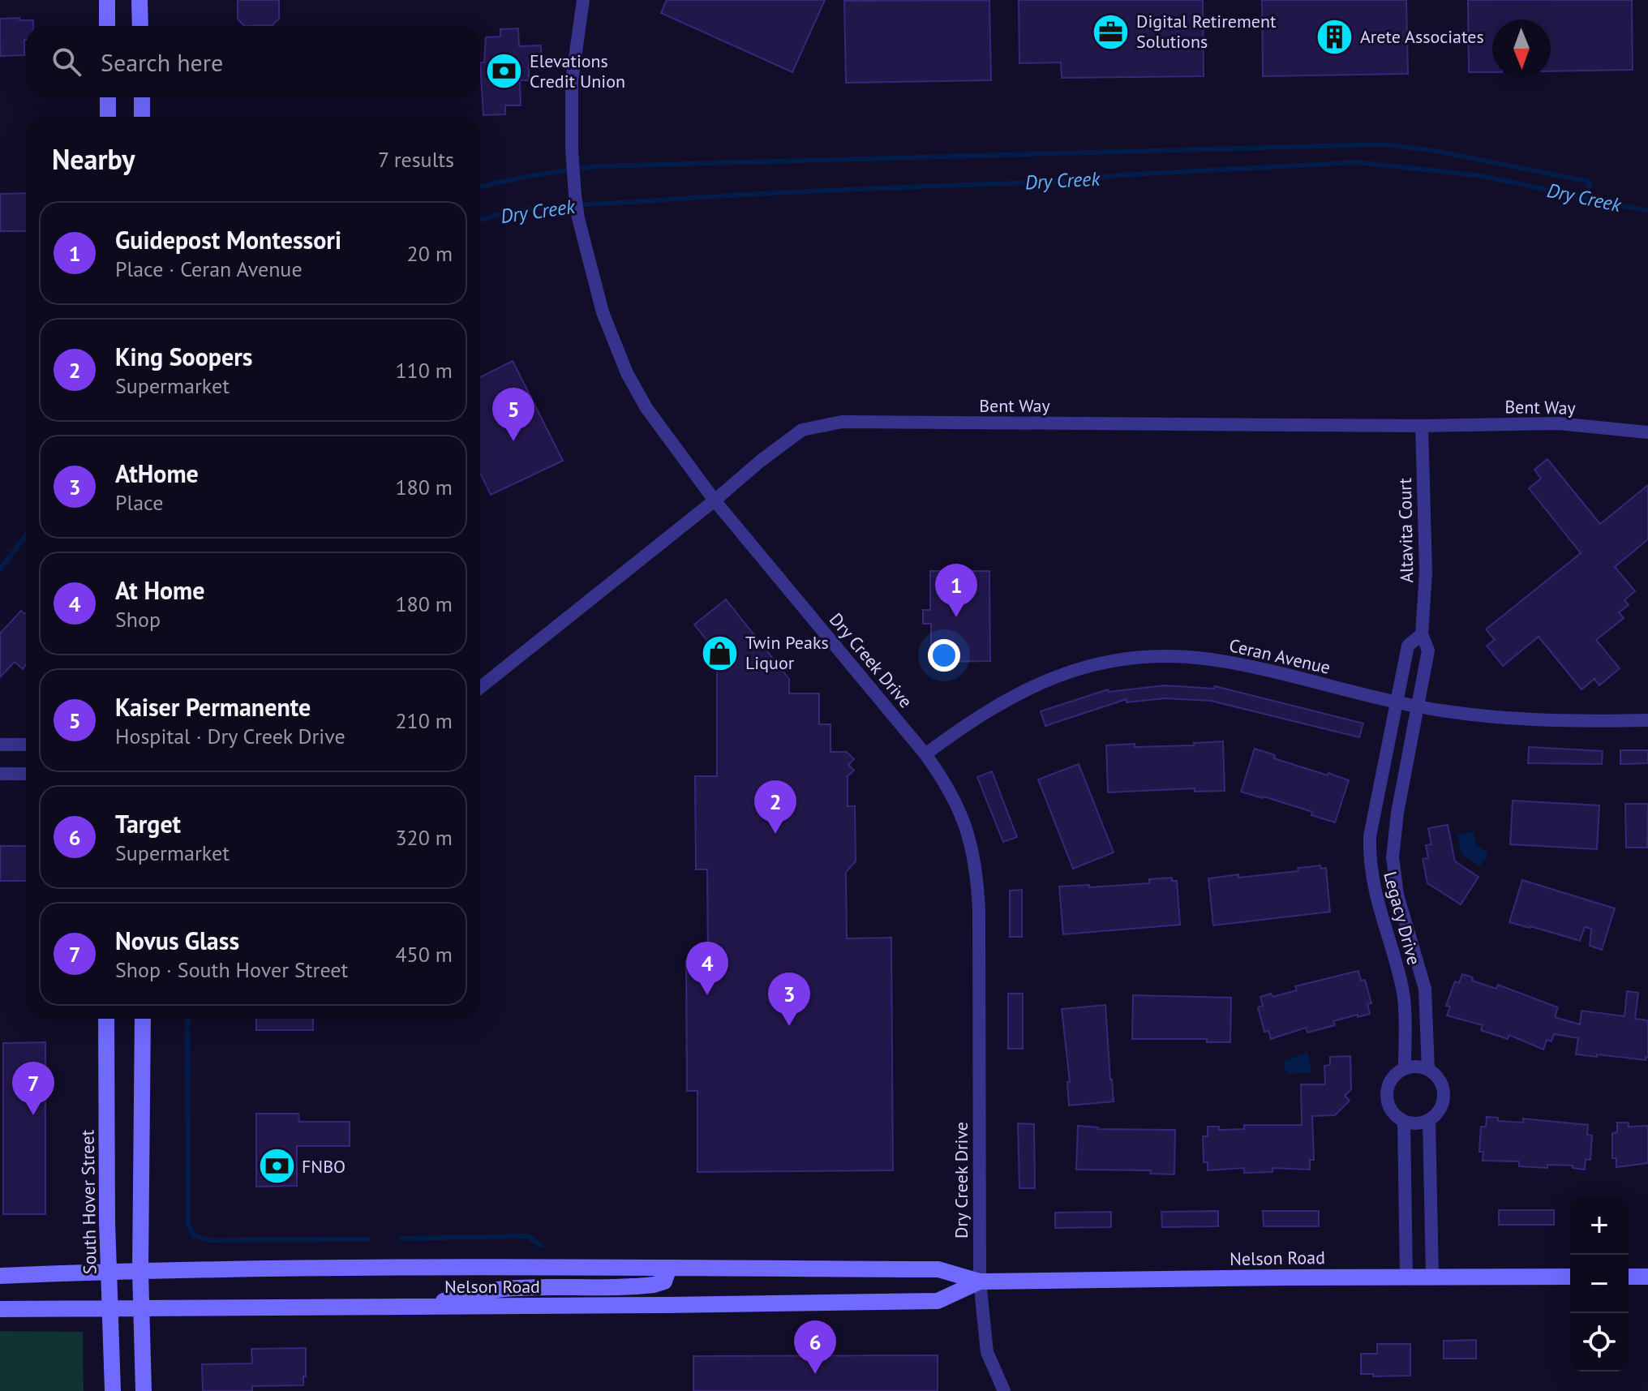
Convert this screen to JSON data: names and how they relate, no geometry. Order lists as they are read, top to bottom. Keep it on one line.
{"streets":{"main road":["South Hover Street","Nelson Road"],"street":["Bent Way","Altavita Court","Ceran Avenue","Dry Creek Drive","Legacy Drive"]},"crossings":[["Bent Way","Altavita Court"],["Bent Way","Dry Creek Drive"],["Altavita Court","Ceran Avenue"],["Altavita Court","Legacy Drive"],["Ceran Avenue","Dry Creek Drive"],["Ceran Avenue","Legacy Drive"],["Dry Creek Drive","Nelson Road"],["South Hover Street","Nelson Road"]],"water":["Dry Creek"],"places":{"office":["Digital Retirement Solutions"],"building":["Arete Associates"],"bank":["Elevations Credit Union","FNBO"],"shop":["Twin Peaks Liquor"]},"north":"bottom","page":{"search":"Search here","heading":["Nearby","7 results"],"list":[{"mark":"1","name":"Guidepost Montessori","note":"Place · Ceran Avenue","value":"20 m"},{"mark":"2","name":"King Soopers","note":"Supermarket","value":"110 m"},{"mark":"3","name":"AtHome","note":"Place","value":"180 m"},{"mark":"4","name":"At Home","note":"Shop","value":"180 m"},{"mark":"5","name":"Kaiser Permanente","note":"Hospital · Dry Creek Drive","value":"210 m"},{"mark":"6","name":"Target","note":"Supermarket","value":"320 m"},{"mark":"7","name":"Novus Glass","note":"Shop · South Hover Street","value":"450 m"}],"pins":["5","1","2","4","3","7","6"],"map_buttons":["+","−"]}}
